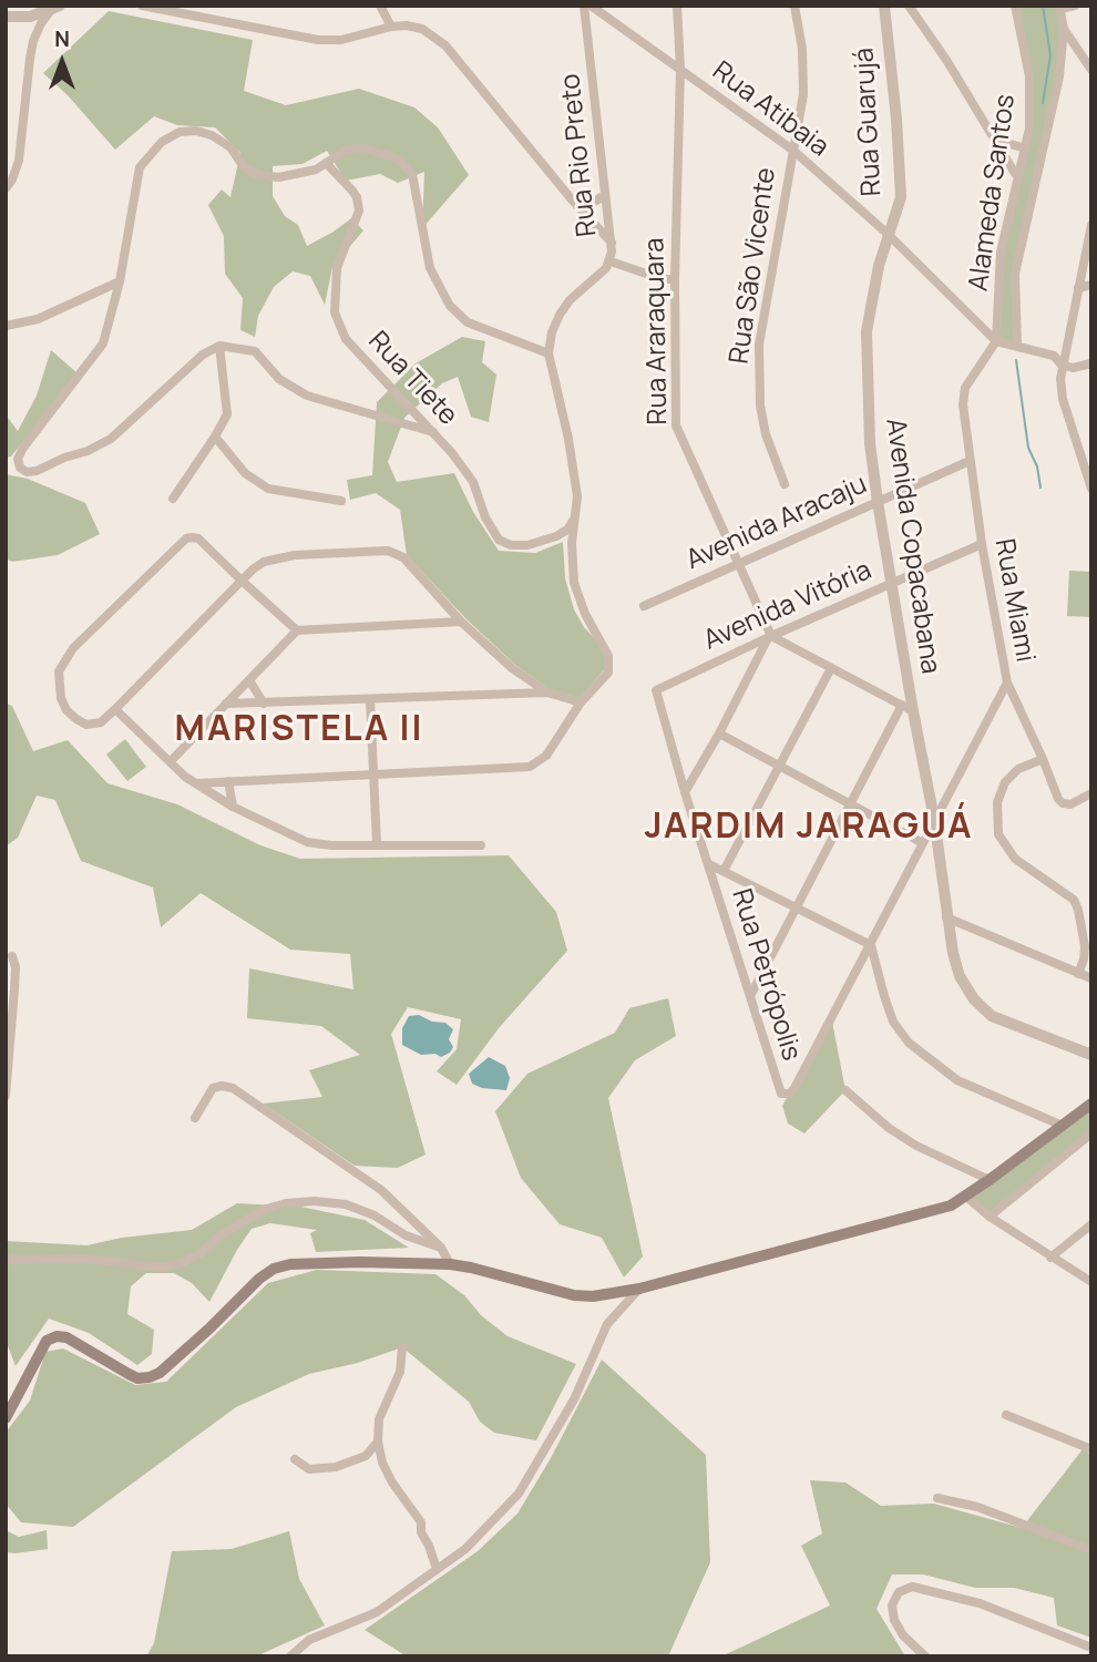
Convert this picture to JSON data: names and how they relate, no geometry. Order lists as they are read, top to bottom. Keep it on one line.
{"streets":{"street":["Rua Atibaia","Rua Guarujá","Rua Rio Preto","Alameda Santos","Rua São Vicente","Rua Araraquara","Rua Tiete","Avenida Aracaju","Avenida Copacabana","Rua Miami","Avenida Vitória","Rua Petrópolis"]},"crossings":[["Rua Atibaia","Rua Guarujá"],["Rua Atibaia","Rua Rio Preto"],["Rua Atibaia","Alameda Santos"],["Rua Atibaia","Rua São Vicente"],["Rua Atibaia","Rua Araraquara"],["Rua Atibaia","Avenida Copacabana"],["Rua Atibaia","Rua Miami"],["Rua Guarujá","Avenida Copacabana"],["Rua Rio Preto","Rua Tiete"],["Alameda Santos","Rua Miami"],["Rua Araraquara","Avenida Aracaju"],["Rua Araraquara","Avenida Vitória"],["Avenida Aracaju","Avenida Copacabana"],["Avenida Aracaju","Rua Miami"],["Avenida Copacabana","Rua Miami"],["Avenida Copacabana","Avenida Vitória"],["Rua Miami","Avenida Vitória"],["Rua Miami","Rua Petrópolis"],["Avenida Vitória","Rua Petrópolis"]],"districts":["MARISTELA II","JARDIM JARAGUÁ"],"north":"top"}
